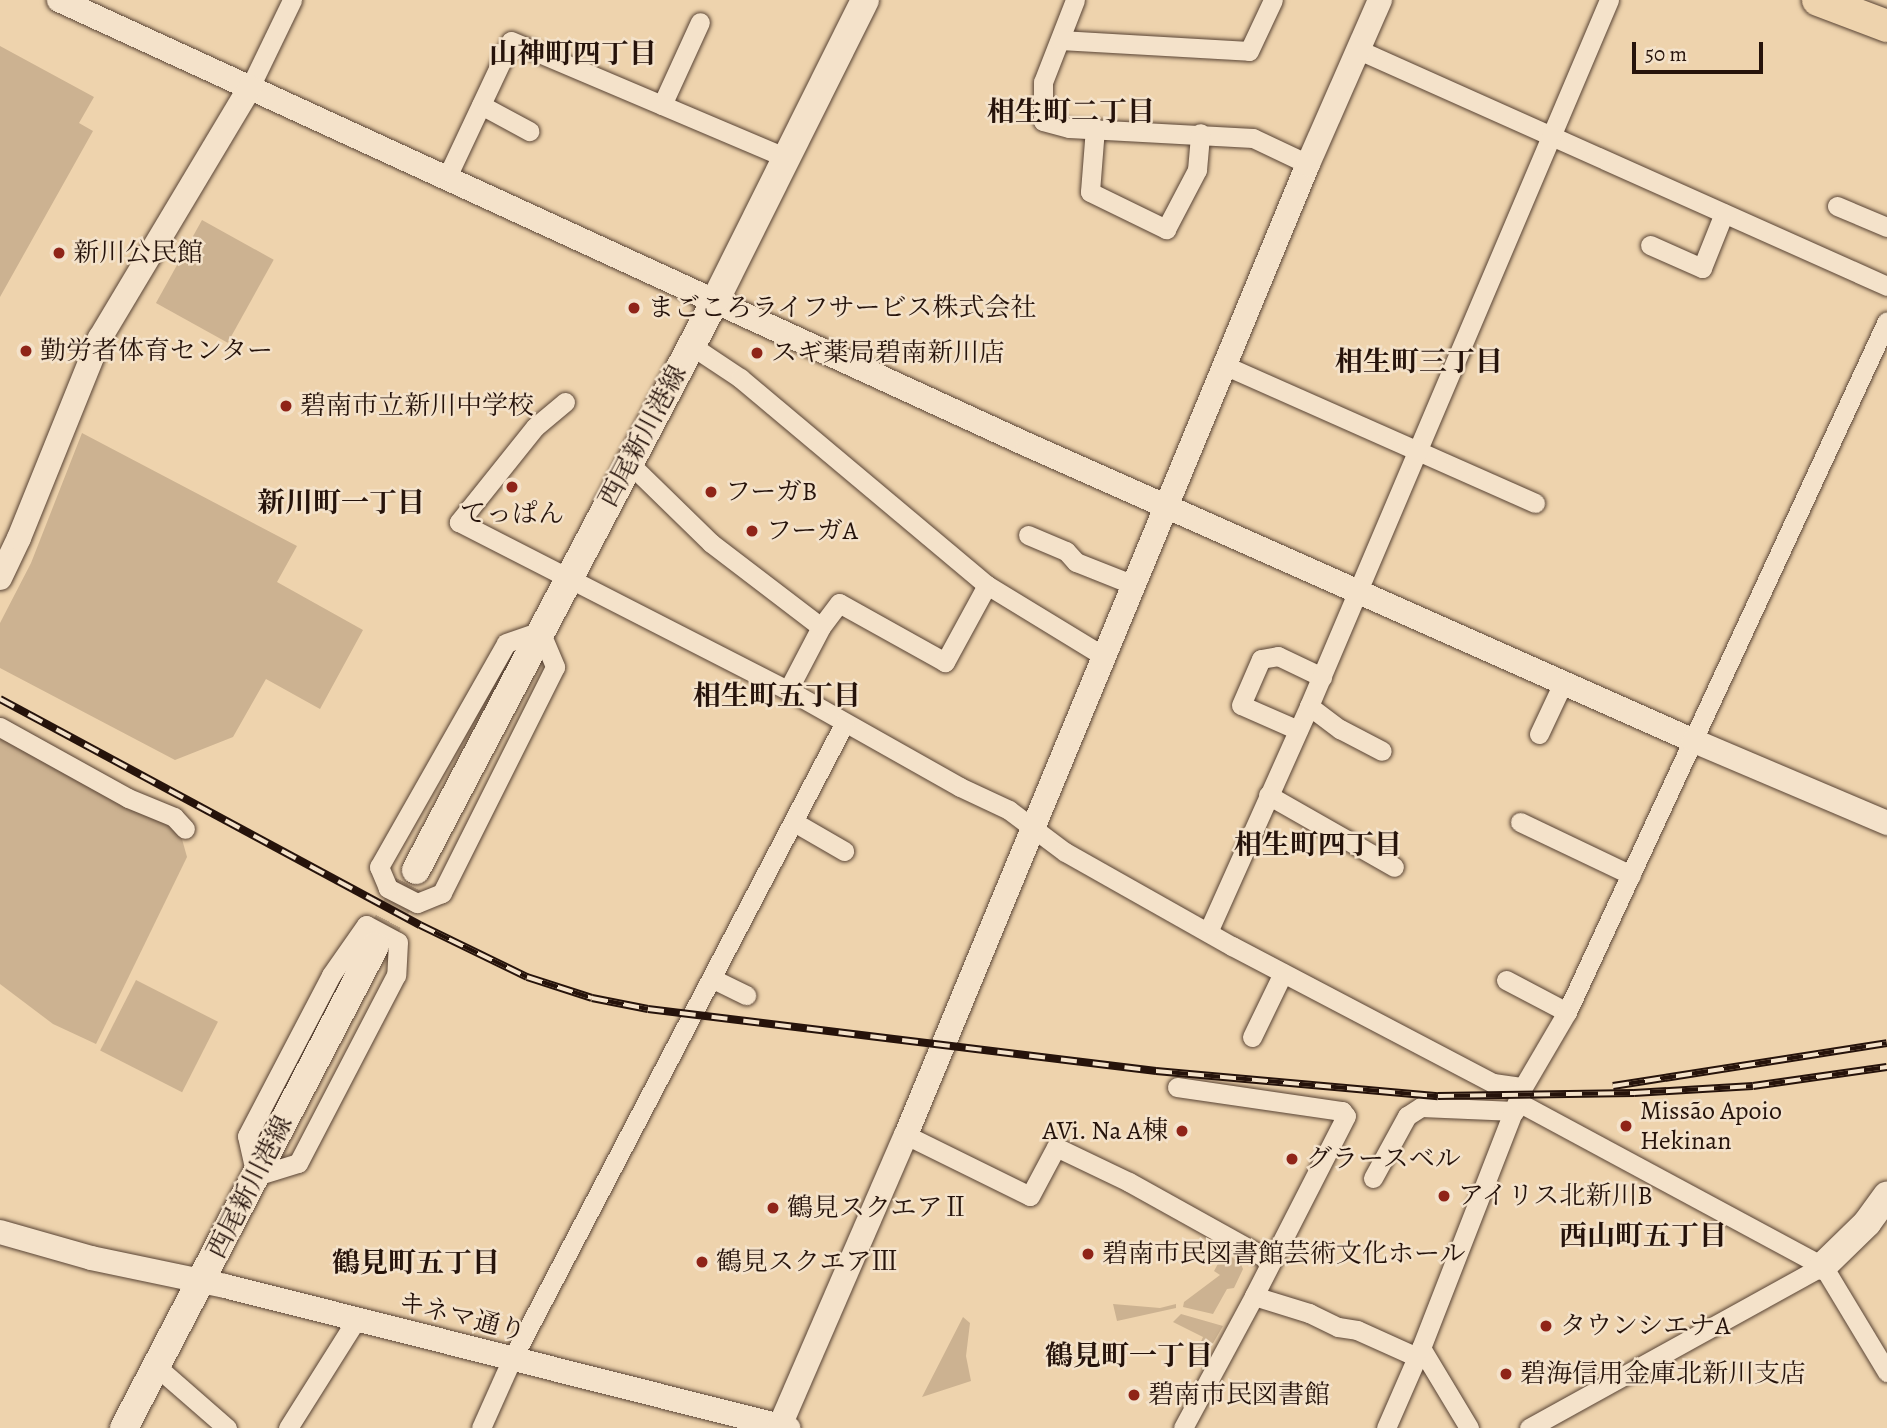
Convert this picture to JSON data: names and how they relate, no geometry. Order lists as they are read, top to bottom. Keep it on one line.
{"streets":{"main road":["西尾新川港線"],"street":["キネマ通り"]},"crossings":[["西尾新川港線","キネマ通り"]],"districts":["山神町四丁目","相生町二丁目","相生町三丁目","新川町一丁目","相生町五丁目","相生町四丁目","西山町五丁目","鶴見町五丁目","鶴見町一丁目"],"places":["新川公民館","まごころライフサービス株式会社","勤労者体育センター","スギ薬局碧南新川店","碧南市立新川中学校","てっぱん","フーガB","フーガA","Missão Apoio Hekinan","AVi. Na A棟","グラースベル","アイリス北新川B","鶴見スクエアⅡ","碧南市民図書館芸術文化ホール","鶴見スクエアⅢ","タウンシエナA","碧海信用金庫北新川支店","碧南市民図書館"],"scale_bar":"50 m"}
